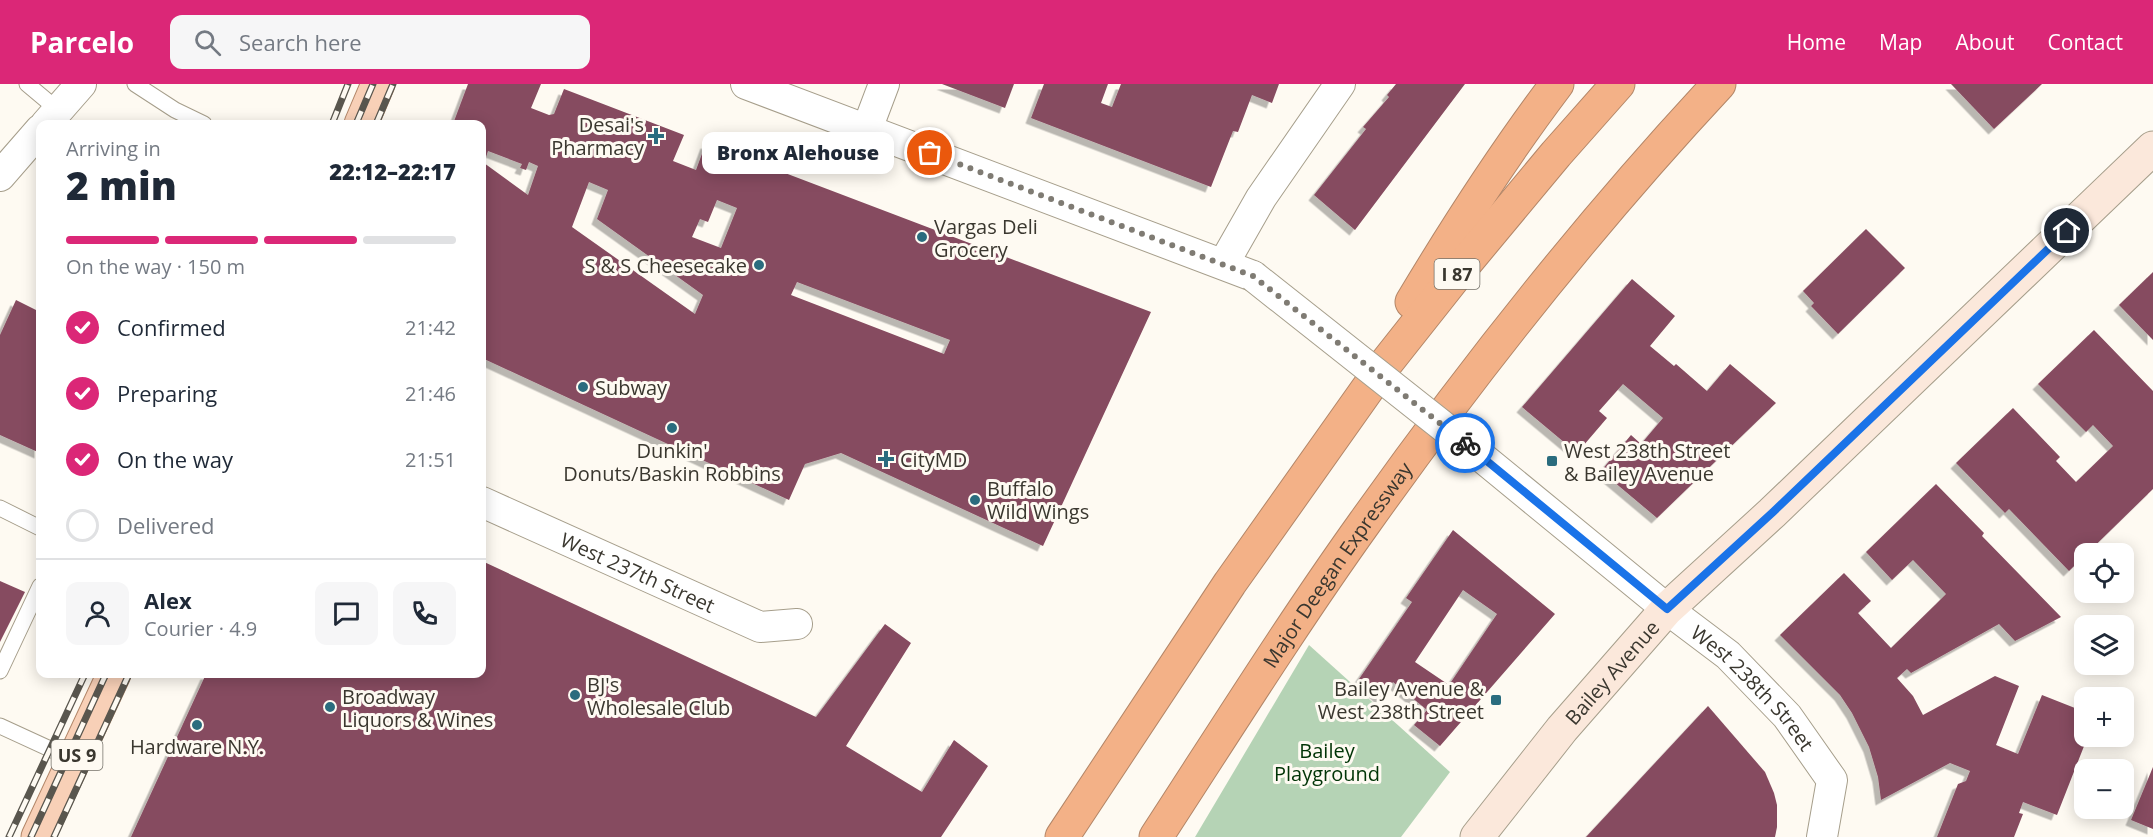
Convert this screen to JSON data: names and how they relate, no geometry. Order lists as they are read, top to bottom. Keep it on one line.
{"streets":{"highway":["I 87","Major Deegan Expressway"],"main road":["Bailey Avenue","US 9"],"street":["West 237th Street","West 238th Street"]},"crossings":[["Bailey Avenue","West 238th Street"]],"parks":["Bailey Playground"],"places":{"health":["Desai's Pharmacy","CityMD"],"other":["Bronx Alehouse","Vargas Deli Grocery","S & S Cheesecake","Subway","Dunkin' Donuts/Baskin Robbins","Buffalo Wild Wings","BJ's Wholesale Club","Broadway Liquors & Wines","Hardware N.Y."],"transit":["West 238th Street & Bailey Avenue","Bailey Avenue & West 238th Street"]},"page":{"header":"Parcelo","search":"Search here","nav":["Home","Map","About","Contact"],"heading":["2 min","Arriving in","22:12–22:17"],"panel":["Alex","Courier · 4.9"],"bubble":"Bronx Alehouse","bar":"On the way · 150 m","list":[["Confirmed","21:42"],["Preparing","21:46"],["On the way","21:51"],"Delivered"],"map_buttons":["+","−"]}}
